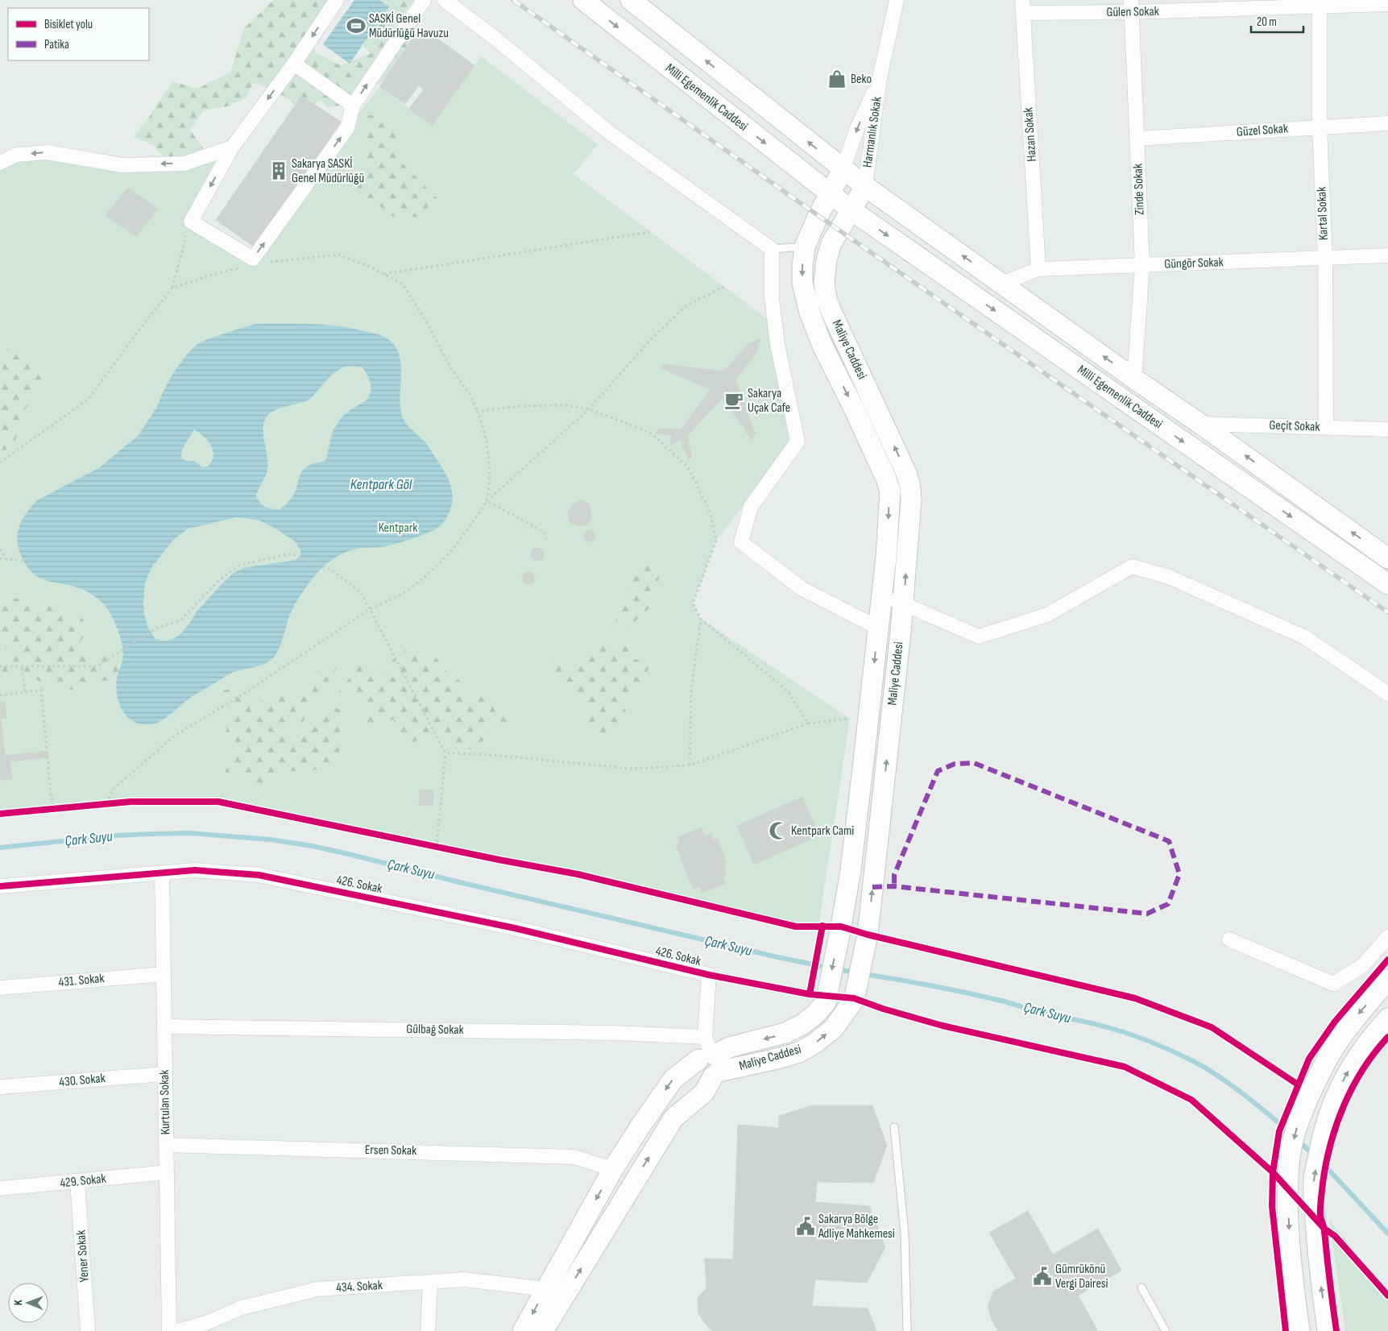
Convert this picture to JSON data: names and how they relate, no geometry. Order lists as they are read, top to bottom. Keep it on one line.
{"streets":{"main road":["Milli Egemenlik Caddesi","Maliye Caddesi"],"street":["Gülen Sokak","Güzel Sokak","Harmanlık Sokak","Hazan Sokak","Zinde Sokak","Kartal Sokak","Güngör Sokak","Geçit Sokak","426. Sokak","431. Sokak","Gülbağ Sokak","430. Sokak","Kurtulan Sokak","Ersen Sokak","429. Sokak","Yener Sokak","434. Sokak"]},"crossings":[["Gülen Sokak","Hazan Sokak"],["Gülen Sokak","Zinde Sokak"],["Gülen Sokak","Kartal Sokak"],["Milli Egemenlik Caddesi","Harmanlık Sokak"],["Milli Egemenlik Caddesi","Zinde Sokak"],["Milli Egemenlik Caddesi","Güngör Sokak"],["Milli Egemenlik Caddesi","Maliye Caddesi"],["Milli Egemenlik Caddesi","Geçit Sokak"],["Güzel Sokak","Zinde Sokak"],["Güzel Sokak","Kartal Sokak"],["Harmanlık Sokak","Maliye Caddesi"],["Hazan Sokak","Güngör Sokak"],["Zinde Sokak","Güngör Sokak"],["Kartal Sokak","Güngör Sokak"],["Kartal Sokak","Geçit Sokak"],["Maliye Caddesi","426. Sokak"],["Maliye Caddesi","Gülbağ Sokak"],["Maliye Caddesi","Ersen Sokak"],["Maliye Caddesi","434. Sokak"],["426. Sokak","Gülbağ Sokak"],["426. Sokak","Kurtulan Sokak"],["431. Sokak","Kurtulan Sokak"],["Gülbağ Sokak","Kurtulan Sokak"],["430. Sokak","Kurtulan Sokak"],["Kurtulan Sokak","Ersen Sokak"],["Kurtulan Sokak","429. Sokak"],["429. Sokak","Yener Sokak"]],"water":["Kentpark Göl","Çark Suyu"],"parks":["Kentpark"],"places":{"sports":["SASKİ Genel Müdürlüğü Havuzu"],"shop":["Beko"],"building":["Sakarya SASKİ Genel Müdürlüğü"],"cafe":["Sakarya Uçak Cafe"],"mosque":["Kentpark Cami"],"public building":["Sakarya Bölge Adliye Mahkemesi","Gümrükönü Vergi Dairesi"]},"legend":["Bisiklet yolu","Patika"],"scale_bar":"20 m","north":"left"}
